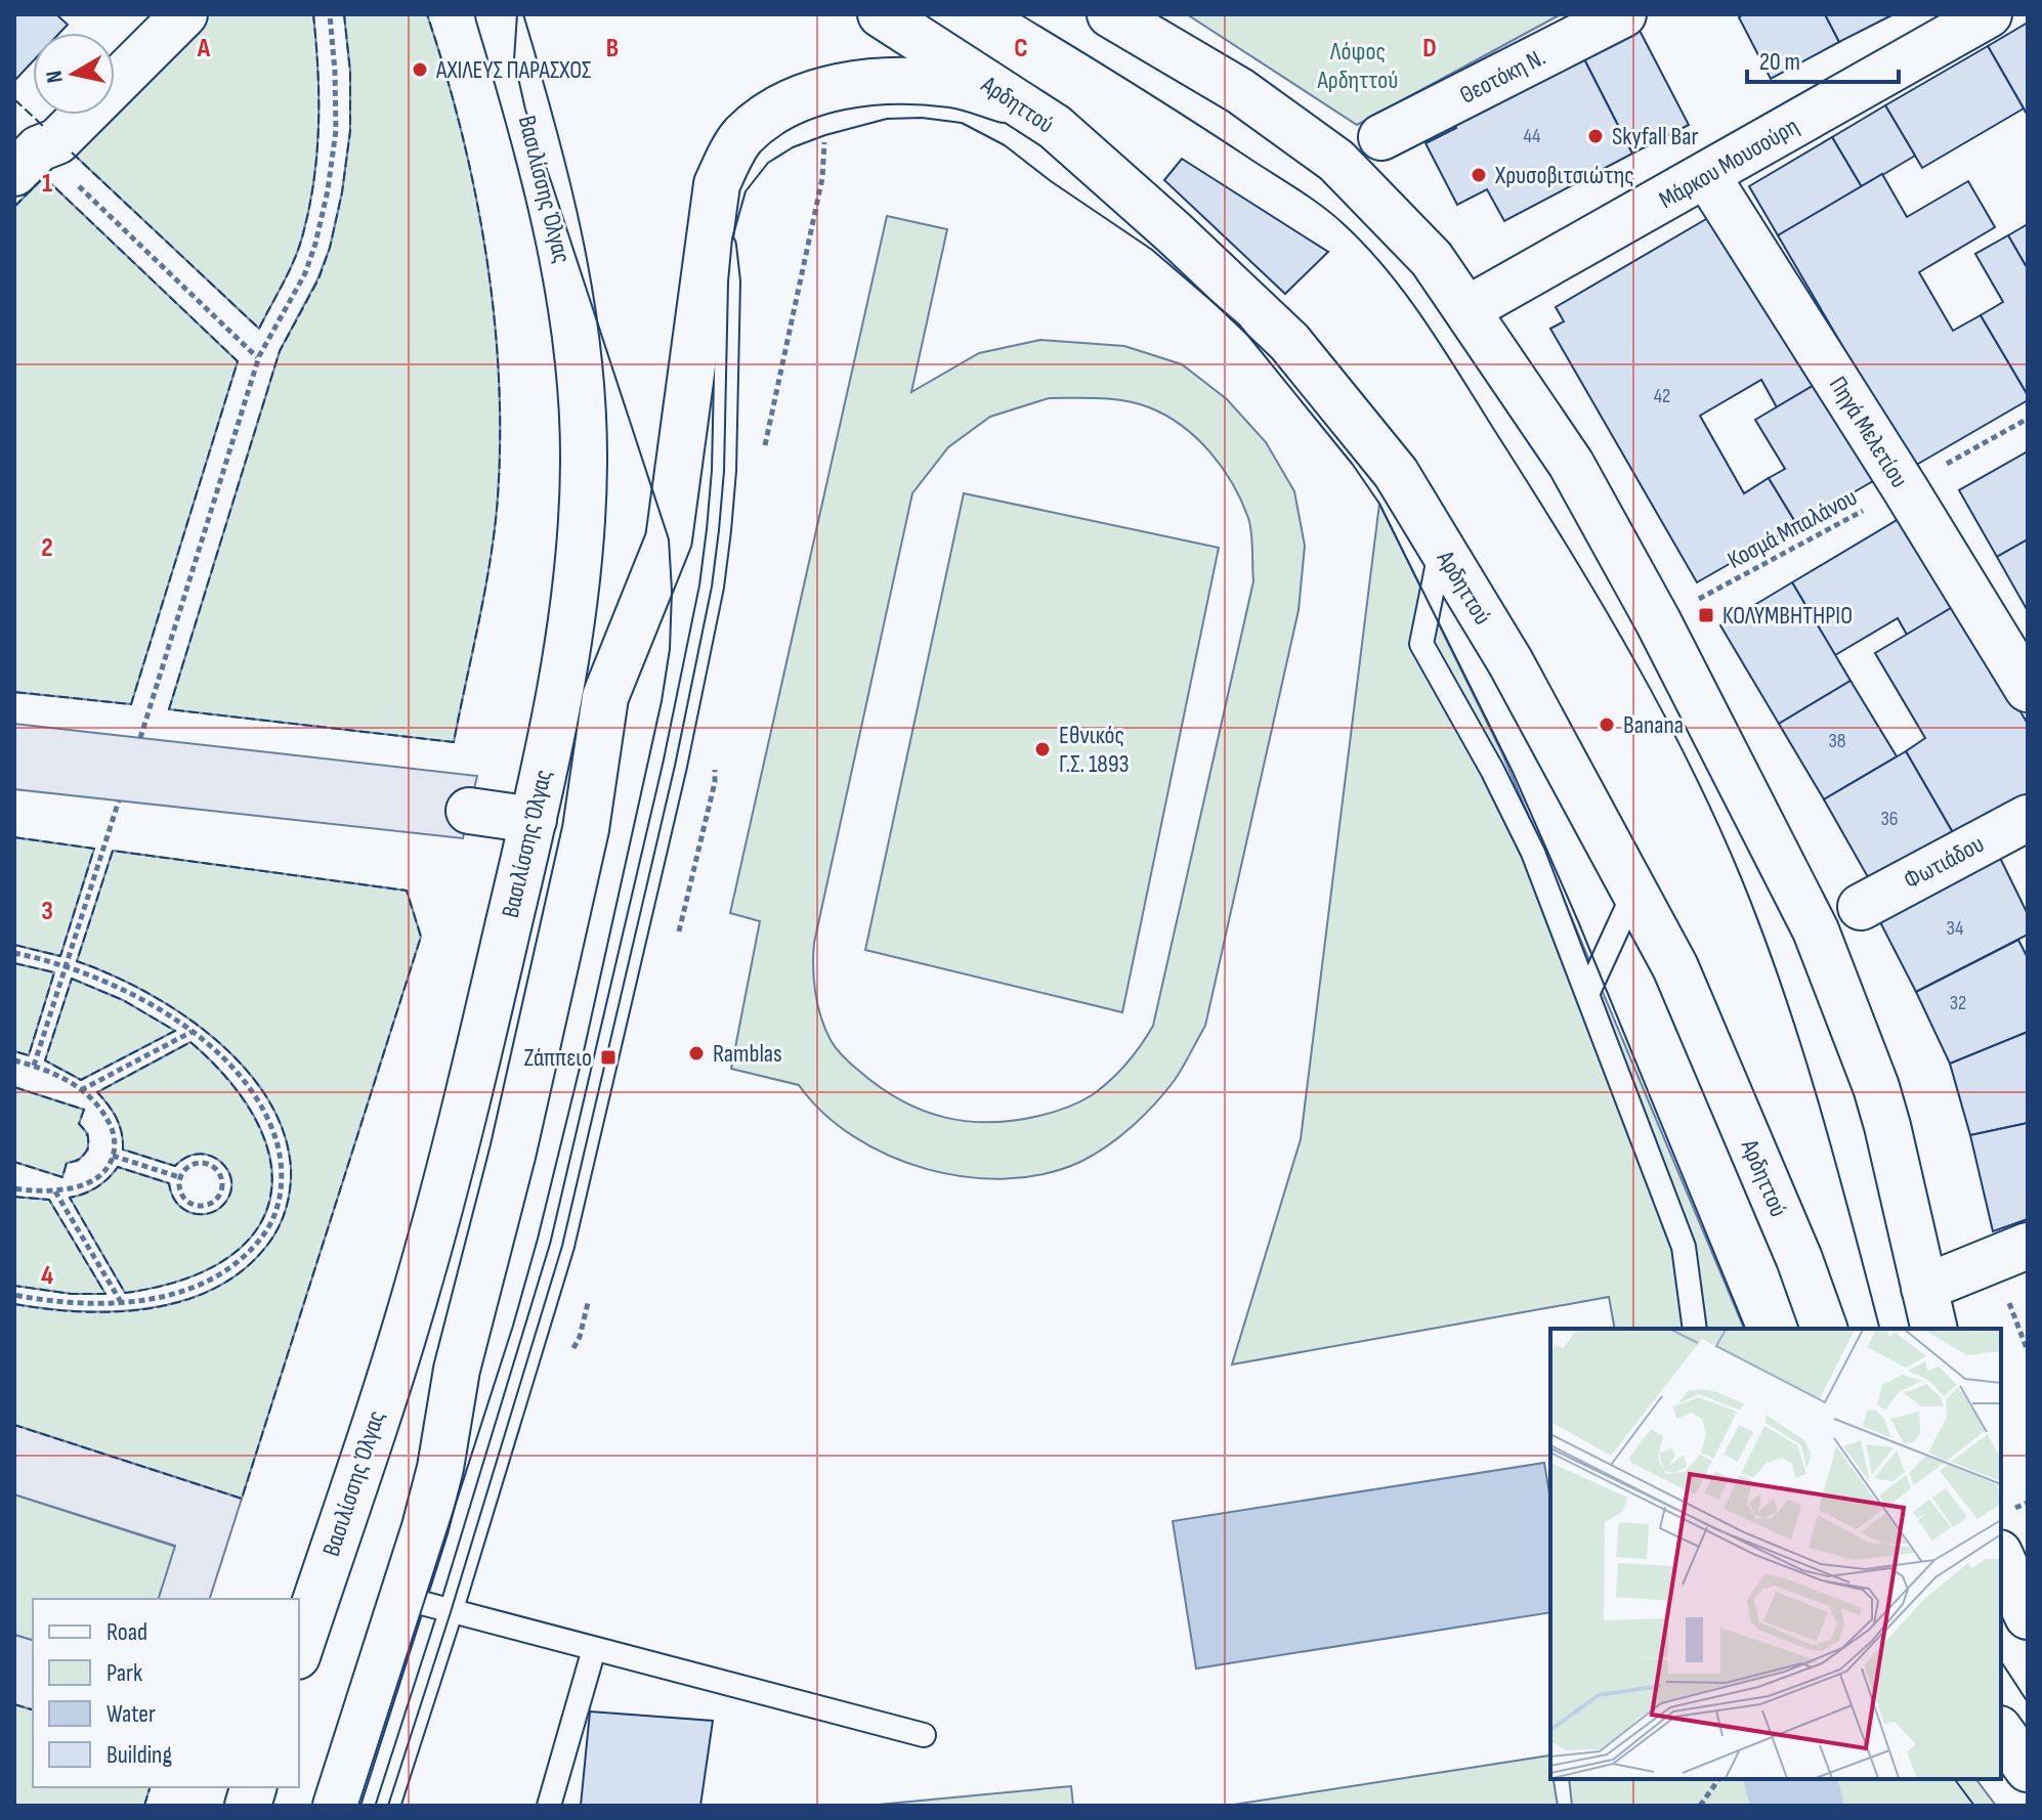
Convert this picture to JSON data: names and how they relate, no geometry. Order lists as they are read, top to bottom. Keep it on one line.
{"streets":{"street":["Θεοτόκη Ν.","Αρδηττού","Μάρκου Μουσούρη","Βασιλίσσης Όλγας","Πηγά Μελετίου","Φωτιάδου"],"path":["Κοσμά Μπαλάνου"]},"crossings":[["Αρδηττού","Βασιλίσσης Όλγας"],["Μάρκου Μουσούρη","Πηγά Μελετίου"],["Πηγά Μελετίου","Κοσμά Μπαλάνου"]],"parks":["Λόφος Αρδηττού"],"places":{"other":["ΑΧΙΛΕΥΣ ΠΑΡΑΣΧΟΣ","Skyfall Bar","Χρυσοβιτσιώτης","Banana","Εθνικός Γ.Σ. 1893","Ramblas"],"transit":["ΚΟΛΥΜΒΗΤΗΡΙΟ","Ζάππειο"]},"house_numbers":["44","42","38","36","34","32"],"legend":["Road","Park","Water","Building"],"scale_bar":"20 m","north":"left","grid":{"columns":["A","B","C","D"],"rows":["1","2","3","4"]}}
